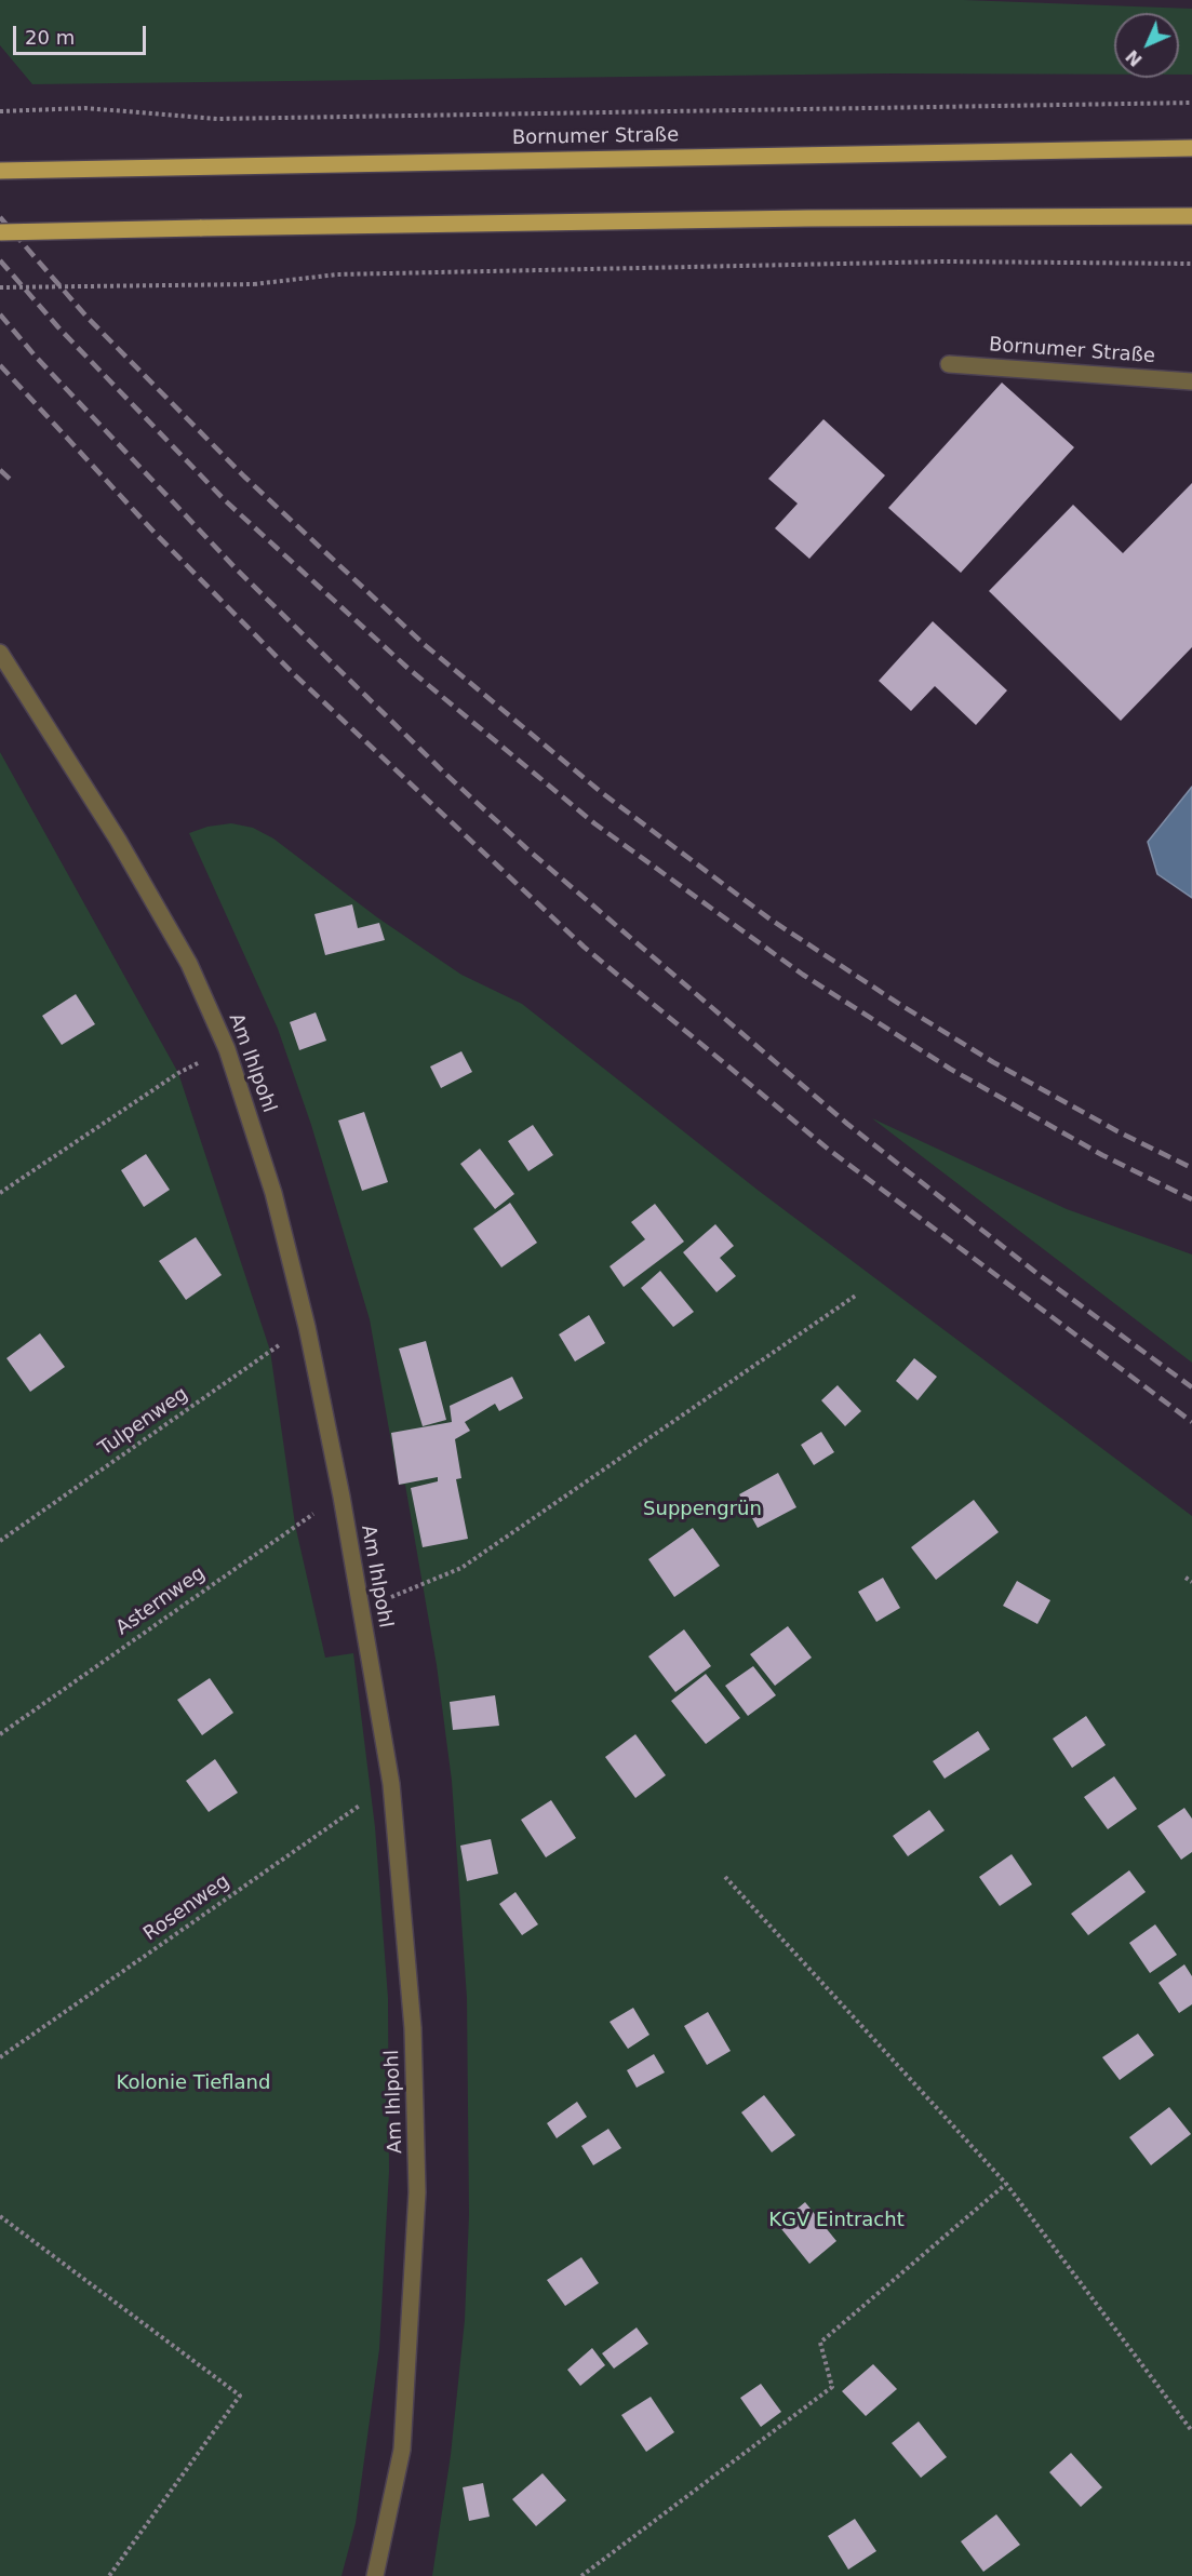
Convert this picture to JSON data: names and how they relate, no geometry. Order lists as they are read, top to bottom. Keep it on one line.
{"streets":{"main road":["Bornumer Straße"],"lane":["Am Ihlpohl"],"path":["Tulpenweg","Asternweg","Rosenweg"]},"crossings":[["Am Ihlpohl","Tulpenweg"],["Am Ihlpohl","Asternweg"],["Am Ihlpohl","Rosenweg"]],"parks":["Suppengrün","Kolonie Tiefland","KGV Eintracht"],"scale_bar":"20 m","north":"bottom left"}
